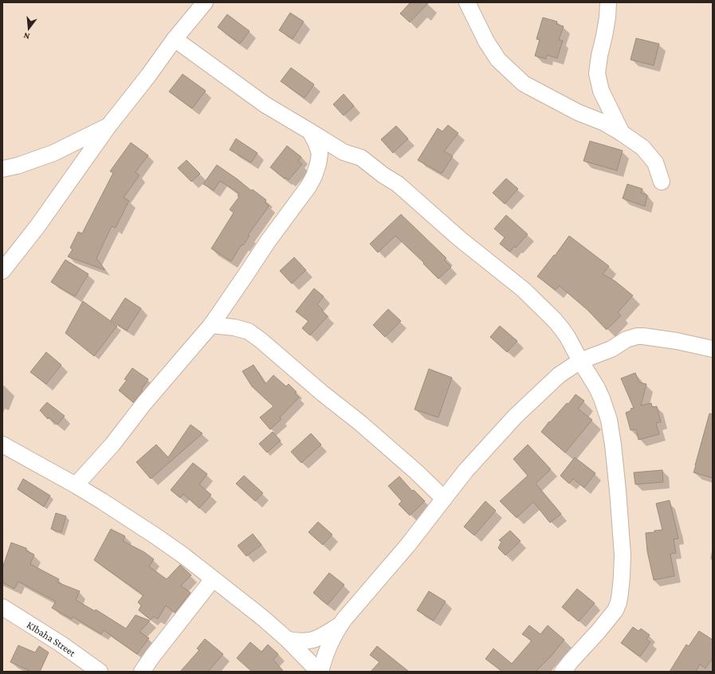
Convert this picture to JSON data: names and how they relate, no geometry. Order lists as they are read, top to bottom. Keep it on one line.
{"streets":{"street":["KIbaha Street"]},"north":"bottom"}
